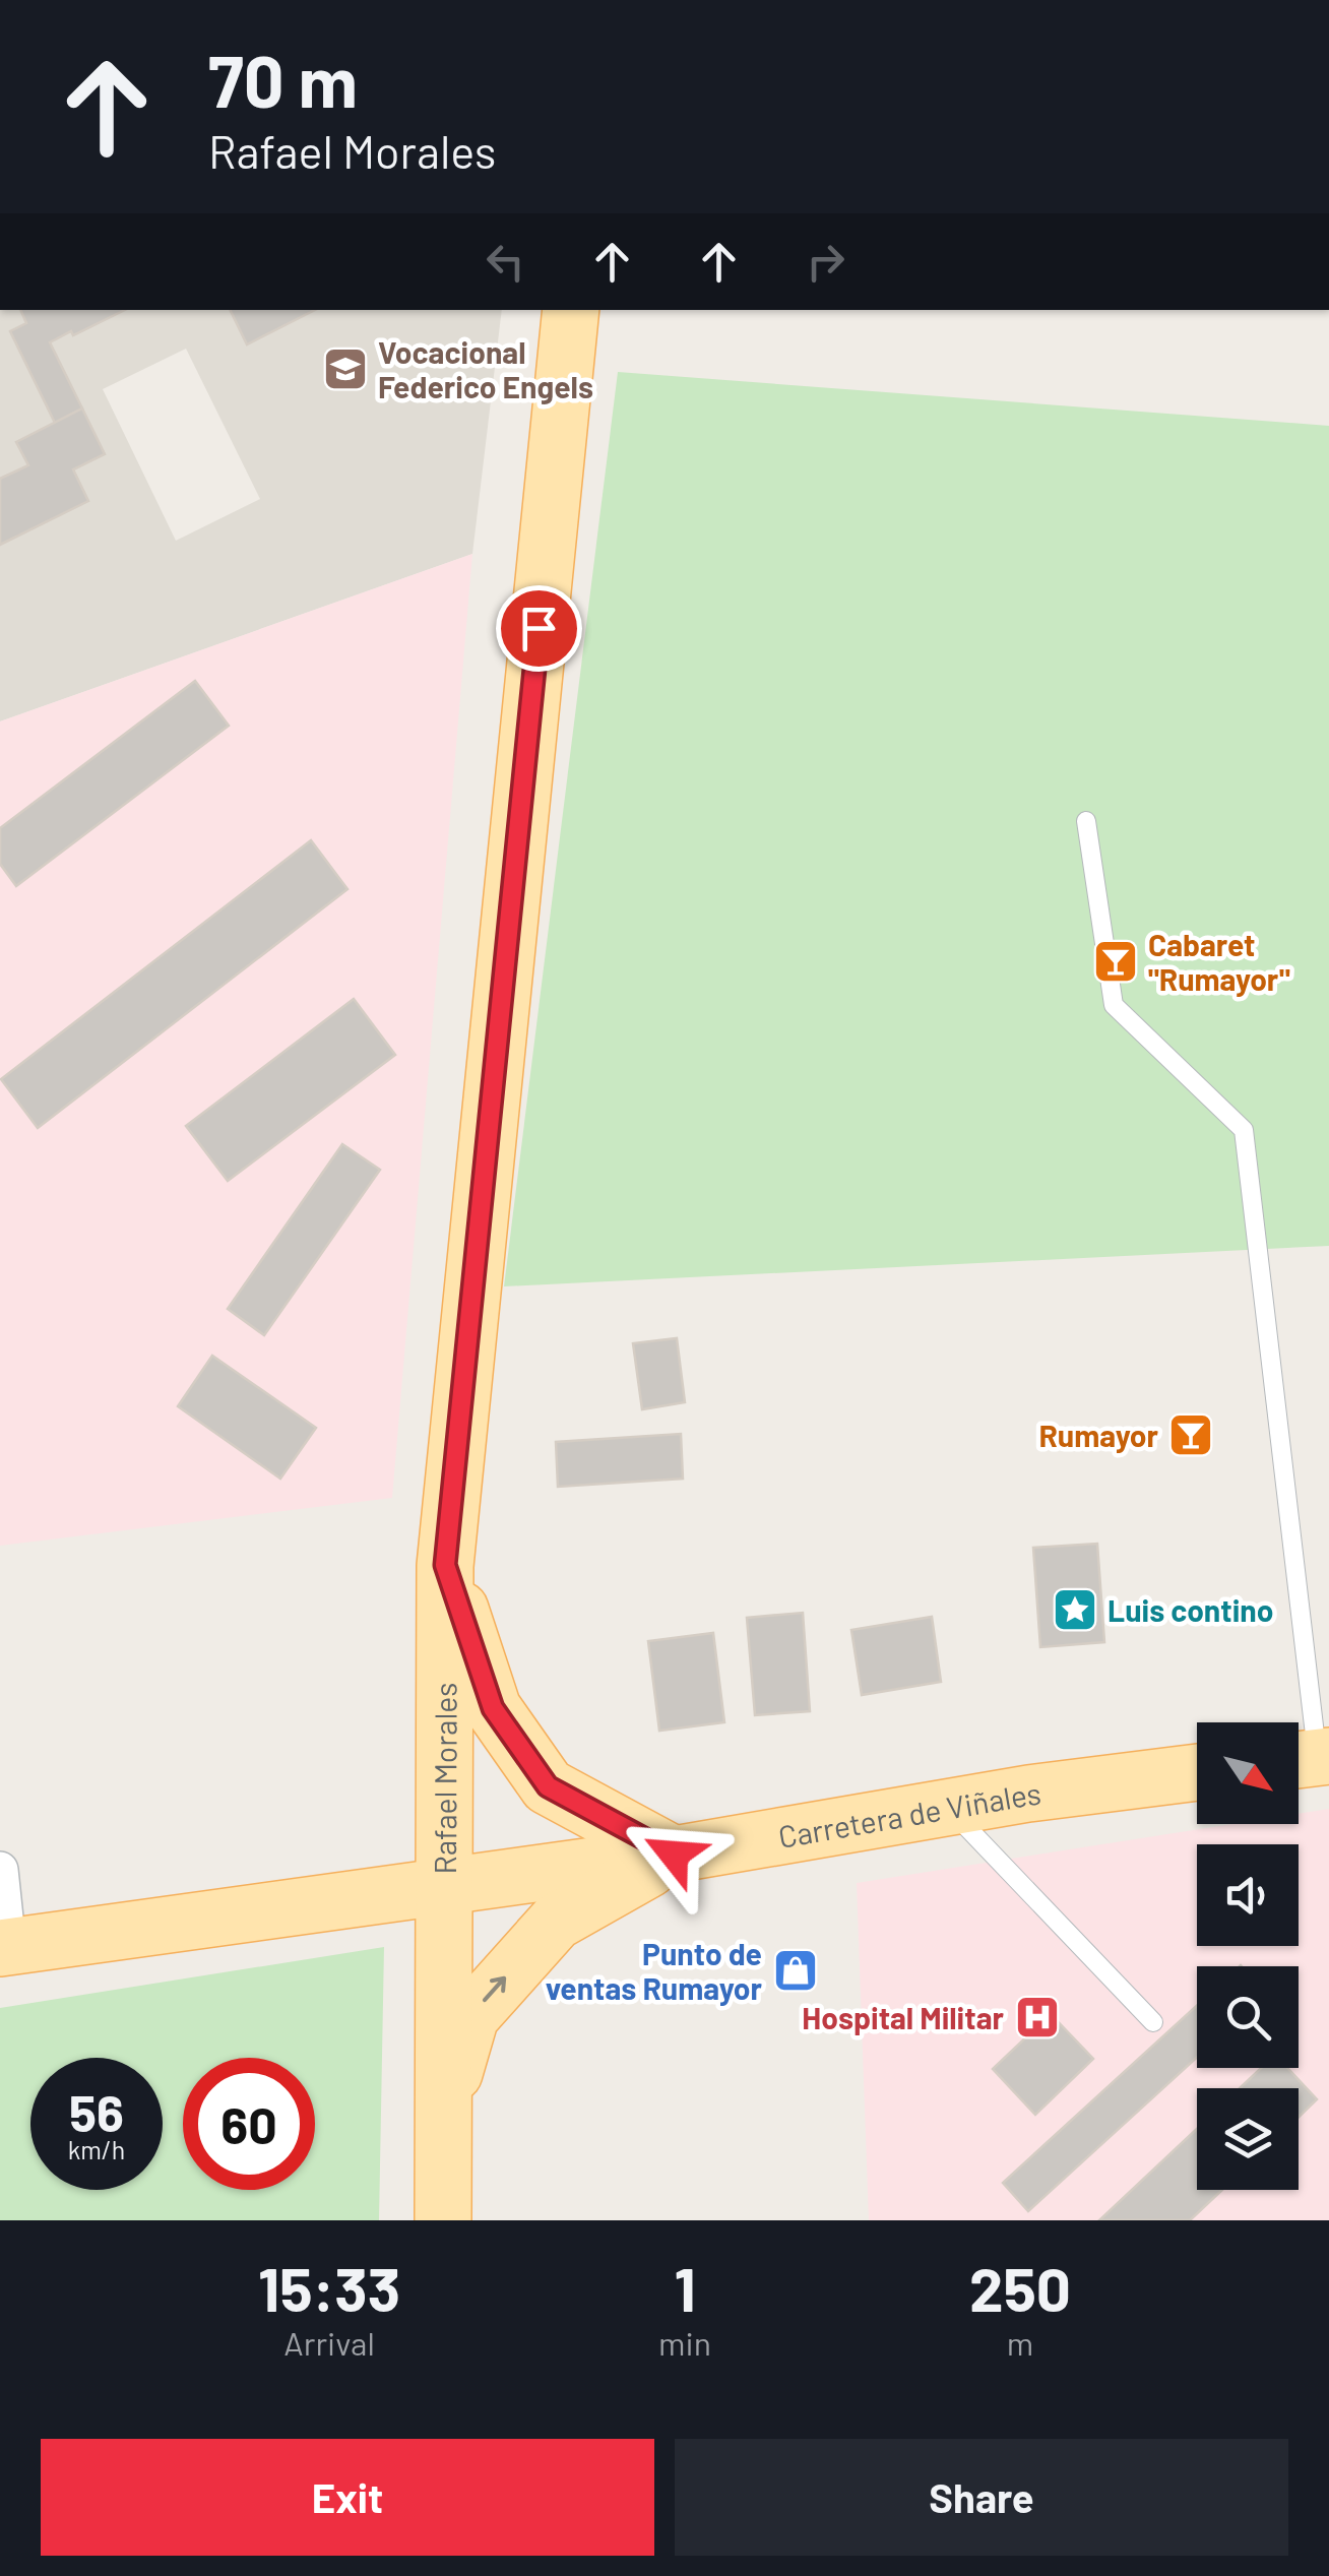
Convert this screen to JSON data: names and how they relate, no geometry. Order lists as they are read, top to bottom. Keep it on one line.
{"streets":{"main road":["Rafael Morales","Carretera de Viñales"]},"crossings":[["Rafael Morales","Carretera de Viñales"]],"places":{"school or university":["Vocacional Federico Engels"],"bar":["Cabaret \"Rumayor\"","Rumayor"],"place":["Luis contino"],"shop":["Punto de ventas Rumayor"],"hospital":["Hospital Militar"]},"north":"bottom right","page":{"turn":["70 m","Rafael Morales"],"speed":"56 km/h","limit":"60","eta":["15:33","Arrival","1","min","250","m"],"buttons":["Exit","Share"]}}
